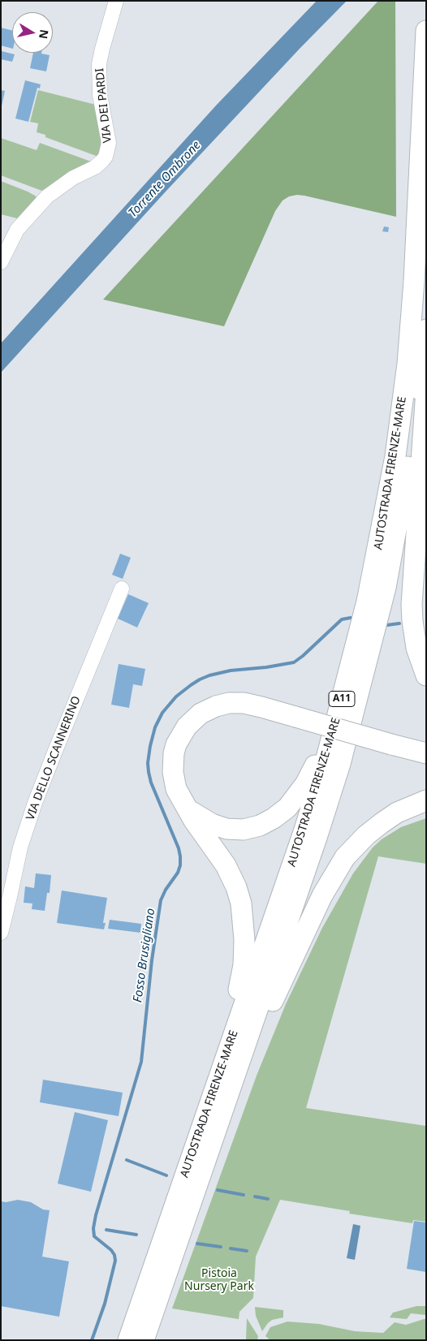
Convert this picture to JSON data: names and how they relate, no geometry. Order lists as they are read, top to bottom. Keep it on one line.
{"streets":{"highway":["AUTOSTRADA FIRENZE-MARE","A11"],"street":["VIA DEI PARDI","VIA DELLO SCANNERINO"]},"water":["Torrente Ombrone","Fosso Brusigliano"],"parks":["Pistoia Nursery Park"],"north":"right"}
